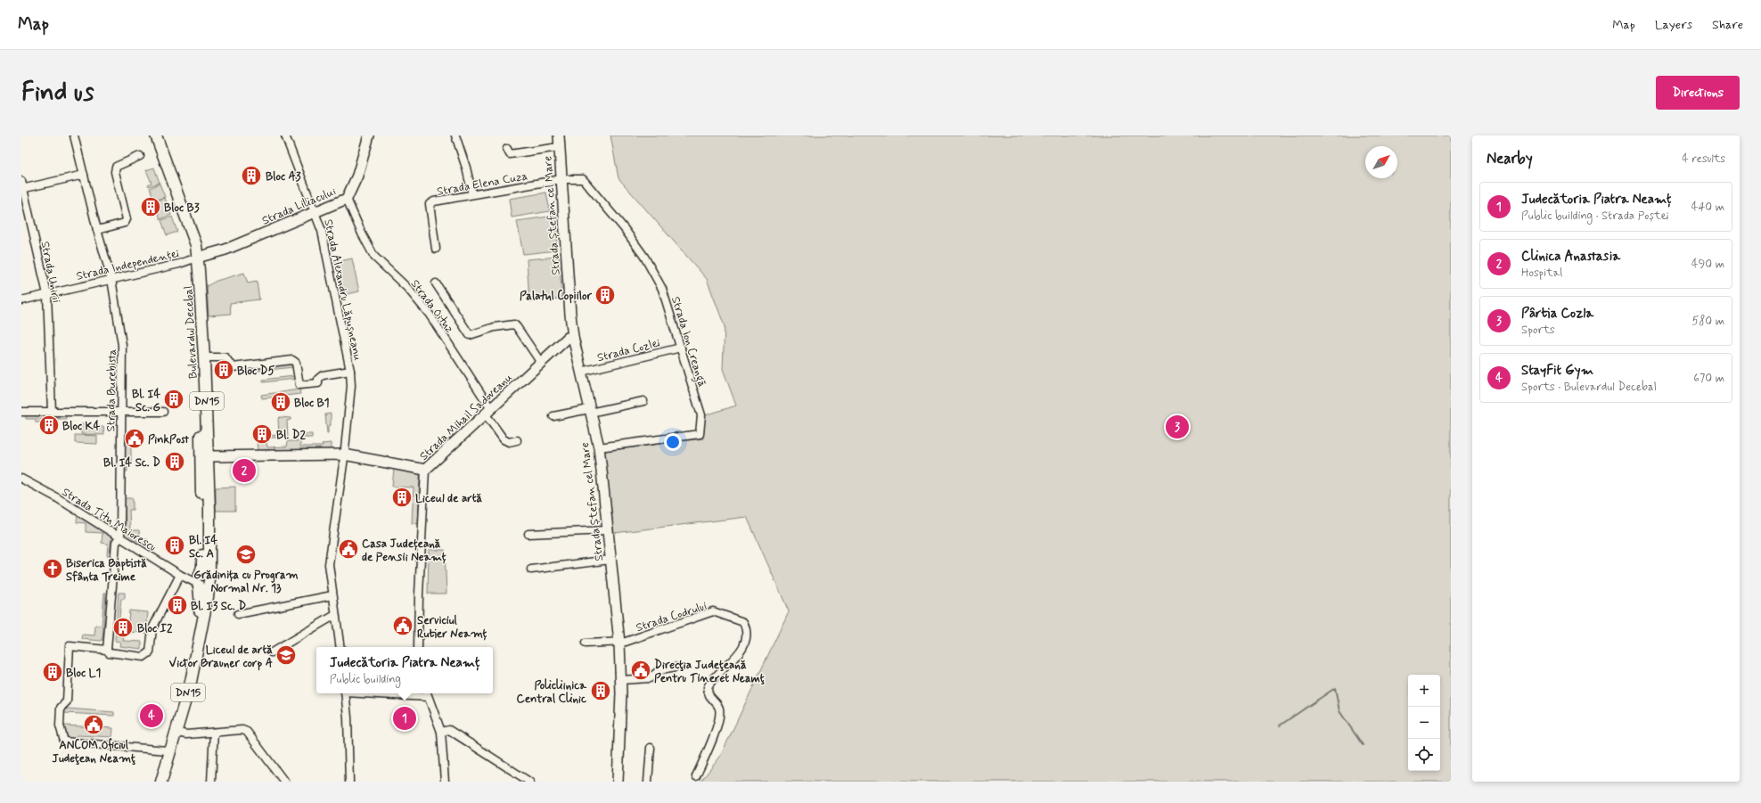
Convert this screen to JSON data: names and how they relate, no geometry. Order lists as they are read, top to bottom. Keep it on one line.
{"streets":{"main road":["Bulevardul Decebal","DN15"],"street":["Strada Elena Cuza","Strada Liliacului","Strada Ștefan cel Mare","Strada Independenței","Strada Unirii","Strada Alexandru Lăpușneanu","Strada Oituz","Strada Ion Creangă","Strada Cozlei","Strada Burebista","Strada Mihail Sadoveanu","Strada Titu Maiorescu","Strada Codrului"]},"crossings":[["Strada Elena Cuza","Strada Ștefan cel Mare"],["Strada Elena Cuza","Strada Ion Creangă"],["Strada Liliacului","Strada Independenței"],["Strada Liliacului","Strada Alexandru Lăpușneanu"],["Strada Liliacului","Strada Oituz"],["Strada Liliacului","Bulevardul Decebal"],["Strada Ștefan cel Mare","Strada Ion Creangă"],["Strada Ștefan cel Mare","Strada Cozlei"],["Strada Ștefan cel Mare","Strada Mihail Sadoveanu"],["Strada Ștefan cel Mare","Strada Codrului"],["Strada Independenței","Strada Unirii"],["Strada Independenței","Bulevardul Decebal"],["Strada Independenței","Strada Burebista"],["Strada Alexandru Lăpușneanu","Strada Mihail Sadoveanu"],["Strada Oituz","Strada Mihail Sadoveanu"],["Bulevardul Decebal","Strada Mihail Sadoveanu"],["Bulevardul Decebal","Strada Titu Maiorescu"],["Strada Ion Creangă","Strada Cozlei"],["Strada Burebista","Strada Titu Maiorescu"]],"places":{"building":["Bloc A3","Bloc B3","Palatul Copiilor","Bloc D5","Bl. I4 Sc. G","Bloc B1","Bloc K4","Bl. D2","Bl. I4 Sc. D","Liceul de artă","Bl. I4 Sc. A","Bl. I3 Sc. D","Bloc I2","Bloc L1","Policliinica Central Clinic"],"public building":["PinkPost","Casa Județeană de Pensii Neamț","Serviciul Rutier Neamț","Direcţia Judeţeană Pentru Tineret Neamţ","ANCOM Oficiul Judeţean Neamţ"],"school or university":["Grădinița cu Program Normal Nr. 13","Liceul de artă Victor Brauner corp A"],"church":["Biserica Baptistă Sfânta Treime"]},"north":"top right","page":{"header":"Map","nav":["Map","Layers","Share"],"buttons":"Directions","title":"Find us","heading":["Nearby","4 results"],"list":[{"mark":"1","name":"Judecătoria Piatra Neamț","note":"Public building · Strada Poștei","value":"440 m"},{"mark":"2","name":"Clinica Anastasia","note":"Hospital","value":"490 m"},{"mark":"3","name":"Pârtia Cozla","note":"Sports","value":"580 m"},{"mark":"4","name":"StayFit Gym","note":"Sports · Bulevardul Decebal","value":"670 m"}],"pins":["3","2","4","1"],"popup":["Judecătoria Piatra Neamț","Public building"],"map_buttons":["+","−"]}}
